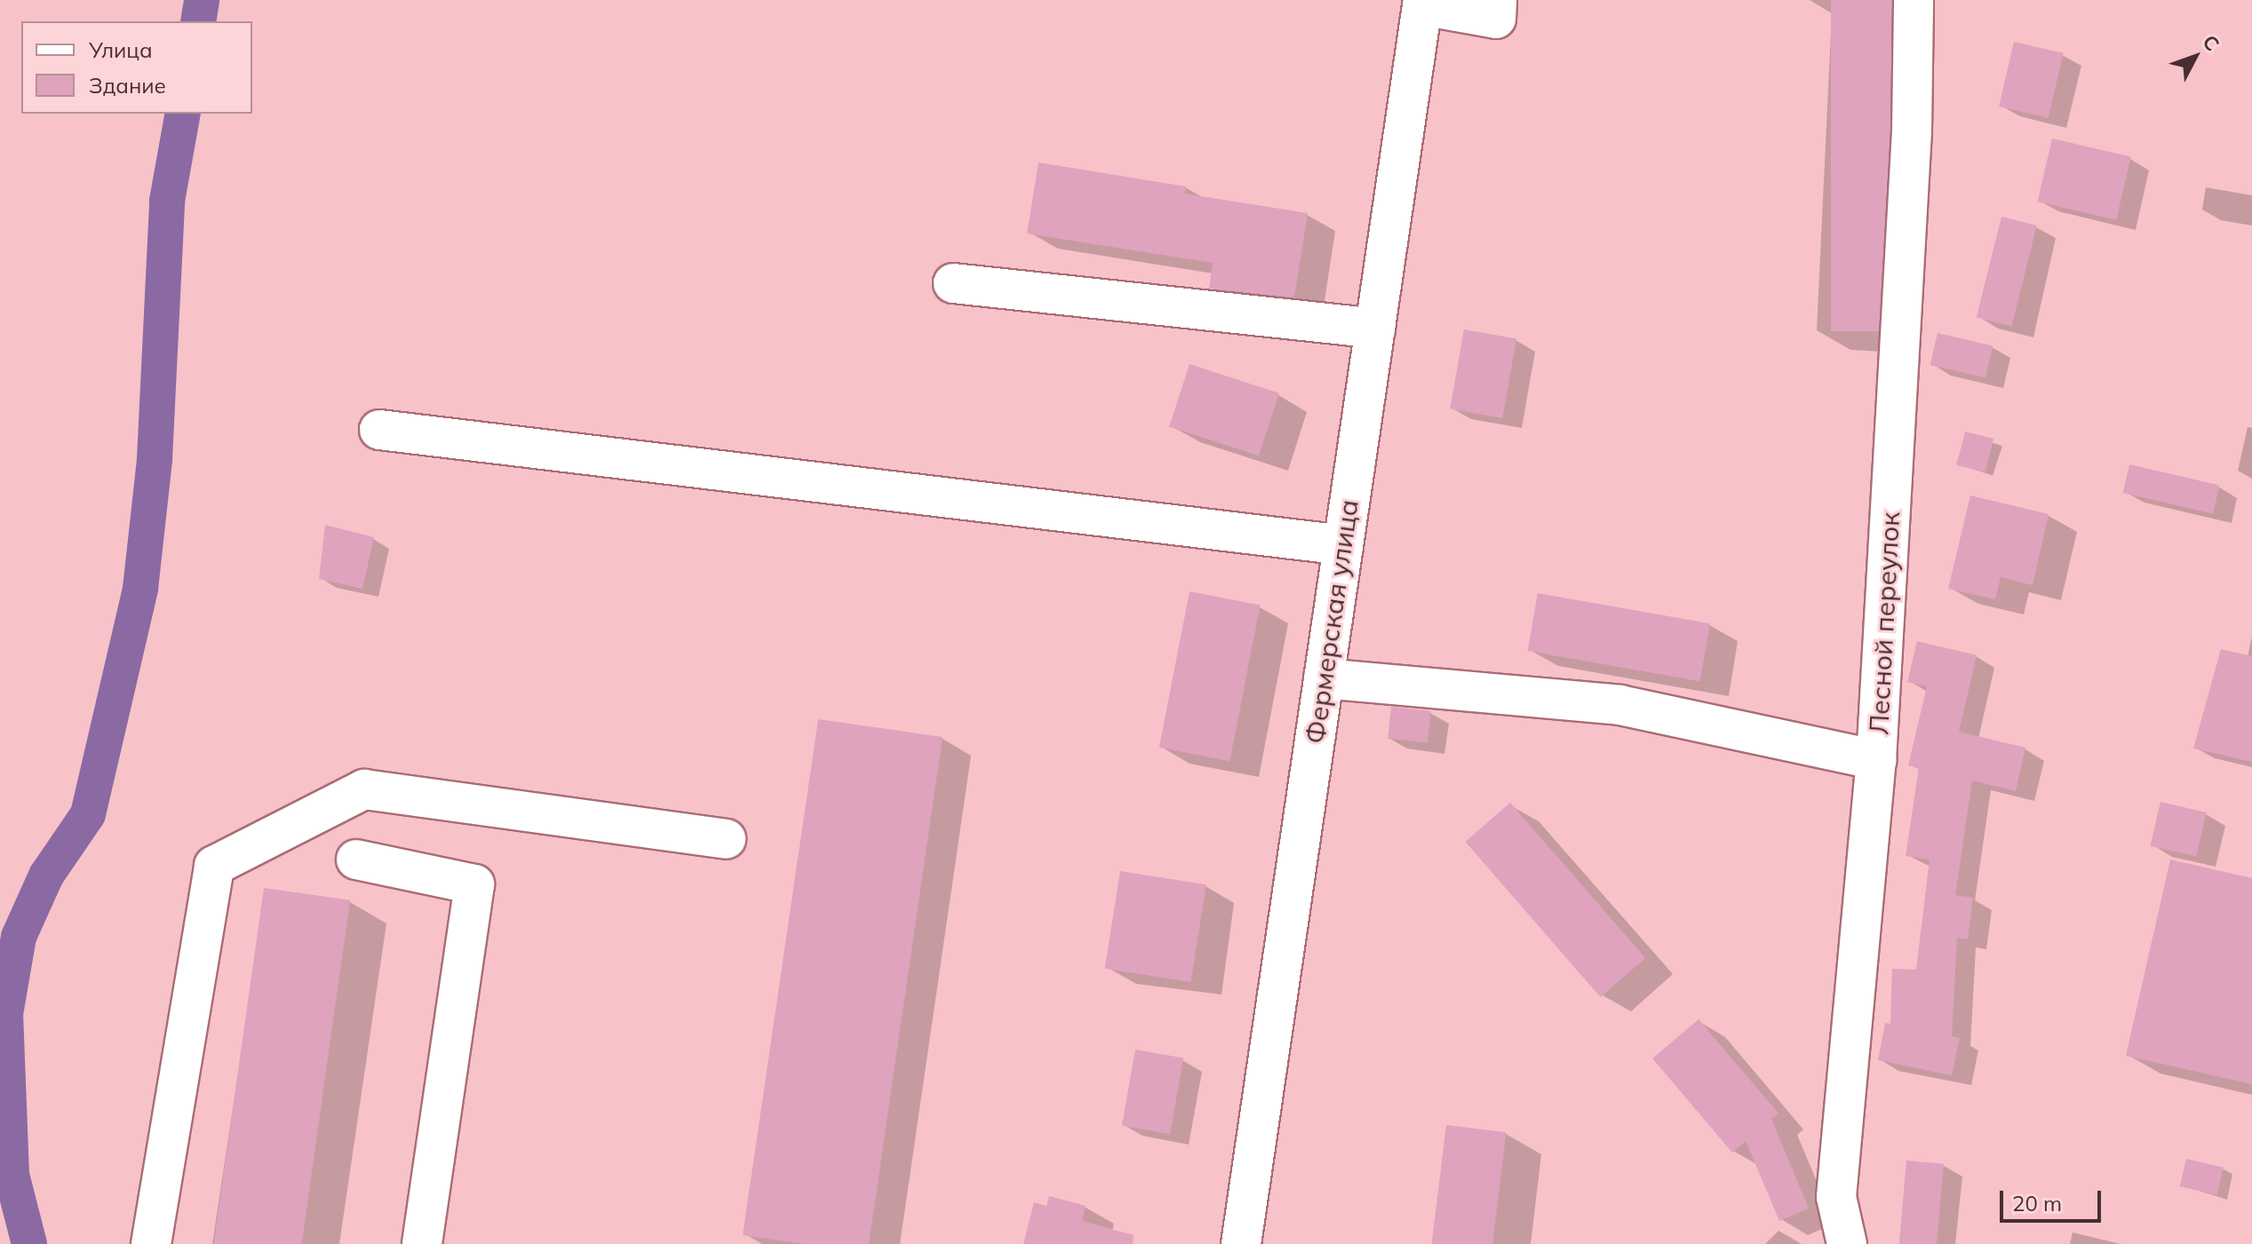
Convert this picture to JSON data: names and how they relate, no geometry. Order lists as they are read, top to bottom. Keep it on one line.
{"streets":{"street":["Фермерская улица","Лесной переулок"]},"legend":["Улица","Здание"],"scale_bar":"20 m","north":"top right"}
